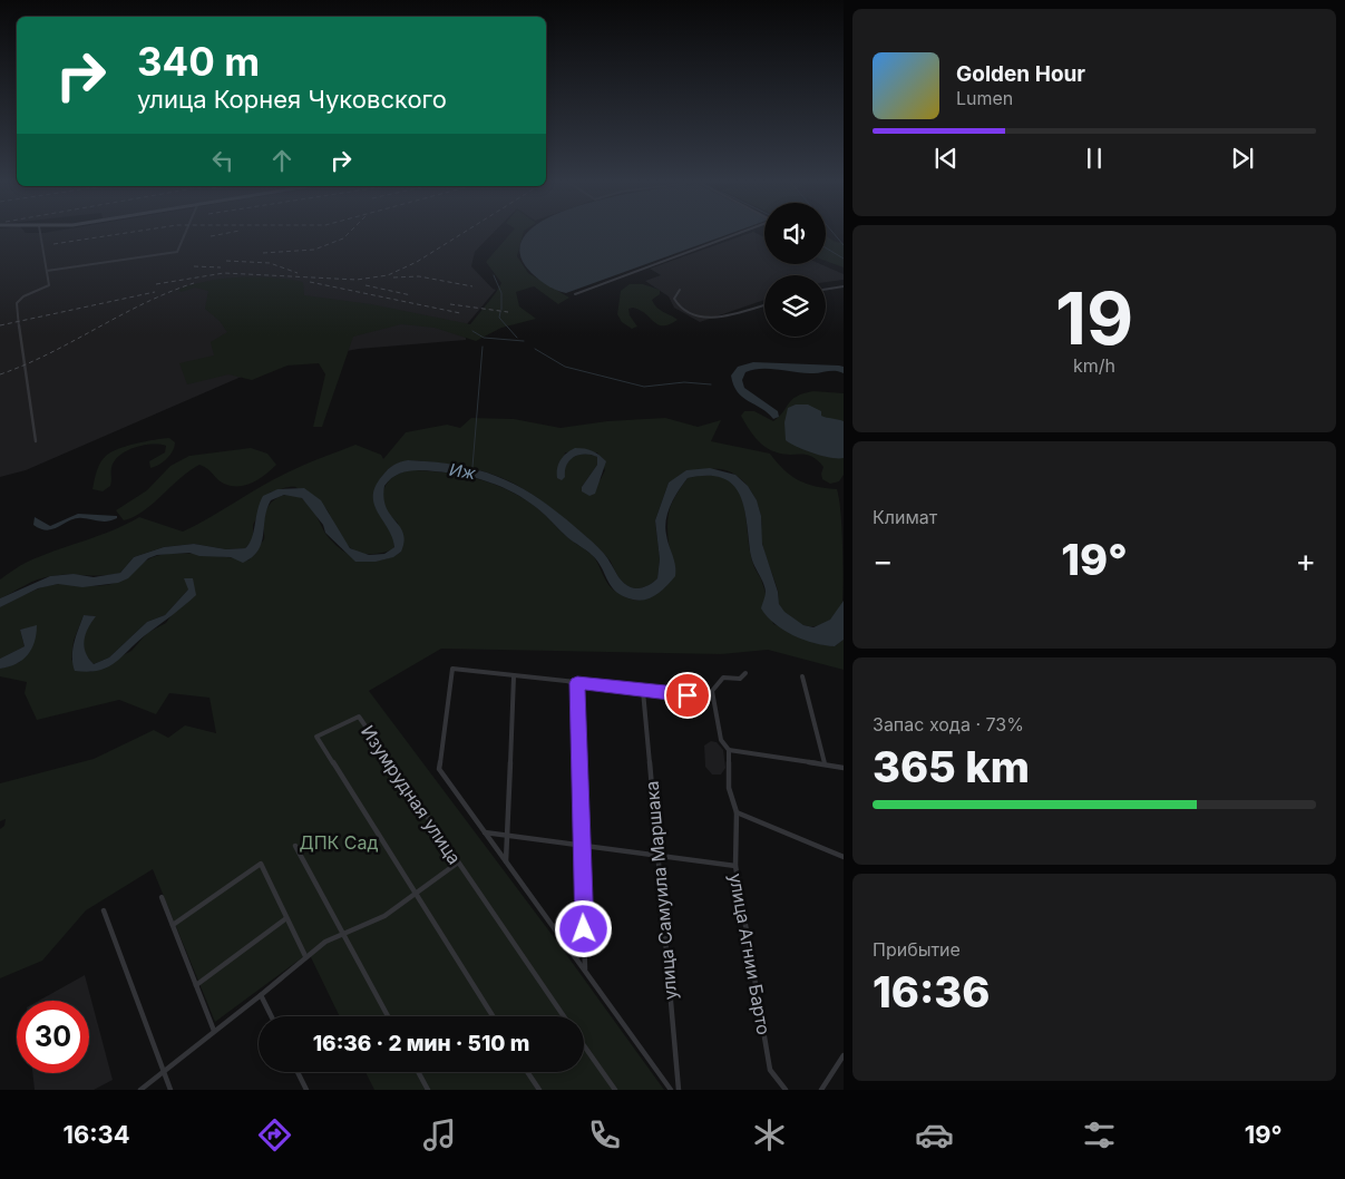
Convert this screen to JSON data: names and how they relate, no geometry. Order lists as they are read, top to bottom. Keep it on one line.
{"streets":{"street":["Изумрудная улица","улица Самуила Маршака","улица Агнии Барто"]},"water":["Иж"],"parks":["ДПК Сад"],"page":{"turn":["340 m","улица Корнея Чуковского"],"song":["Golden Hour","Lumen"],"tile":[["19","km/h"],"Климат",["Запас хода · 73%","365 km"],["Прибытие","16:36"]],"heat":["−","19°","+"],"limit":"30","trip":"16:36 · 2 мин · 510 m","tabs":["16:34","19°"]}}
